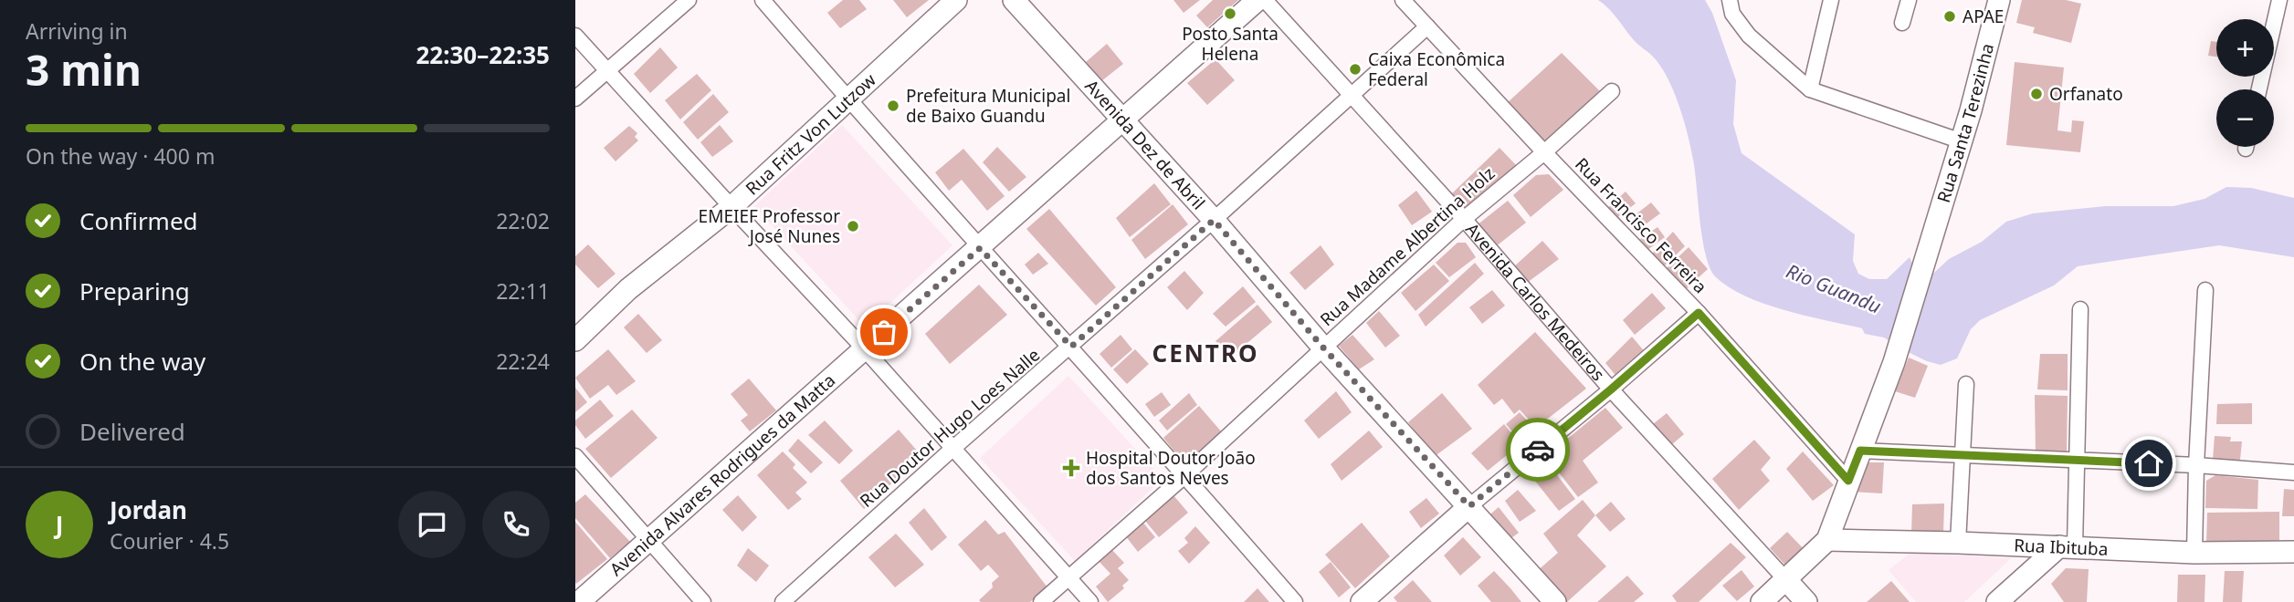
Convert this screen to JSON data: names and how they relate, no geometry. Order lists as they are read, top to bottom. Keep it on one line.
{"streets":{"street":["Rua Santa Terezinha","Rua Fritz Von Lutzow","Avenida Dez de Abril","Rua Francisco Ferreira","Rua Madame Albertina Holz","Avenida Carlos Medeiros","Rua Doutor Hugo Loes Nalle","Avenida Alvares Rodrigues da Matta","Rua Ibituba"]},"crossings":[["Rua Santa Terezinha","Rua Francisco Ferreira"],["Rua Santa Terezinha","Rua Ibituba"],["Avenida Dez de Abril","Rua Madame Albertina Holz"],["Avenida Dez de Abril","Rua Doutor Hugo Loes Nalle"],["Avenida Dez de Abril","Avenida Alvares Rodrigues da Matta"],["Rua Francisco Ferreira","Rua Madame Albertina Holz"],["Rua Francisco Ferreira","Rua Doutor Hugo Loes Nalle"],["Rua Madame Albertina Holz","Avenida Carlos Medeiros"],["Avenida Carlos Medeiros","Rua Doutor Hugo Loes Nalle"]],"districts":["CENTRO"],"water":["Rio Guandu"],"places":{"other":["Posto Santa Helena","APAE","Caixa Econômica Federal","Orfanato","Prefeitura Municipal de Baixo Guandu","EMEIEF Professor José Nunes"],"health":["Hospital Doutor João dos Santos Neves"]},"page":{"heading":["3 min","Arriving in","22:30–22:35"],"panel":["Jordan","Courier · 4.5"],"map_buttons":["+","−"],"bar":"On the way · 400 m","list":[["Confirmed","22:02"],["Preparing","22:11"],["On the way","22:24"],"Delivered"],"round":"J"}}
